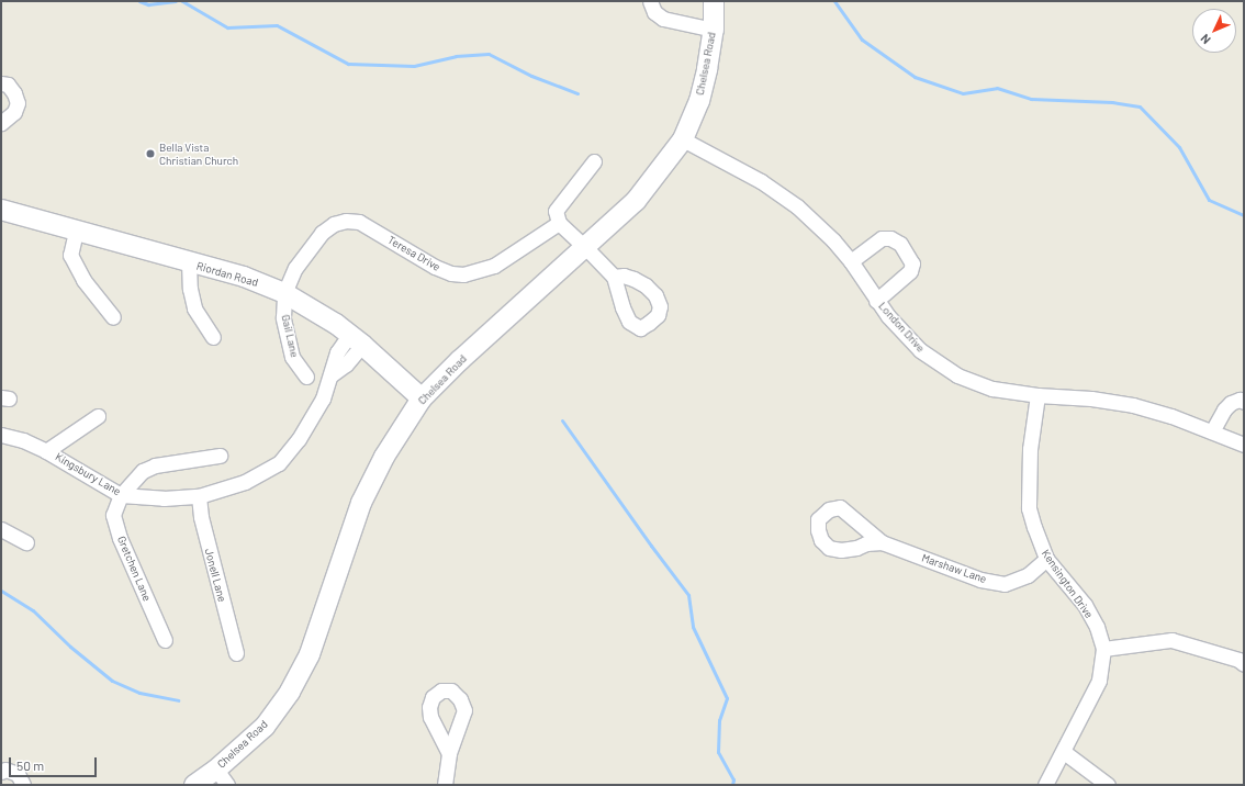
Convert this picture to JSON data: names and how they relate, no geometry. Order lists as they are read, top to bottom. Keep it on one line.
{"streets":{"street":["Chelsea Road","Teresa Drive","Riordan Road","London Drive","Gail Lane","Kingsbury Lane","Gretchen Lane","Marshaw Lane","Jonell Lane","Kensington Drive"]},"crossings":[["Chelsea Road","Riordan Road"],["Chelsea Road","London Drive"],["Teresa Drive","Riordan Road"],["Teresa Drive","Gail Lane"],["Riordan Road","Gail Lane"],["Riordan Road","Kingsbury Lane"],["London Drive","Kensington Drive"],["Kingsbury Lane","Gretchen Lane"],["Kingsbury Lane","Jonell Lane"],["Marshaw Lane","Kensington Drive"]],"places":["Bella Vista Christian Church"],"scale_bar":"50 m","north":"bottom left"}
